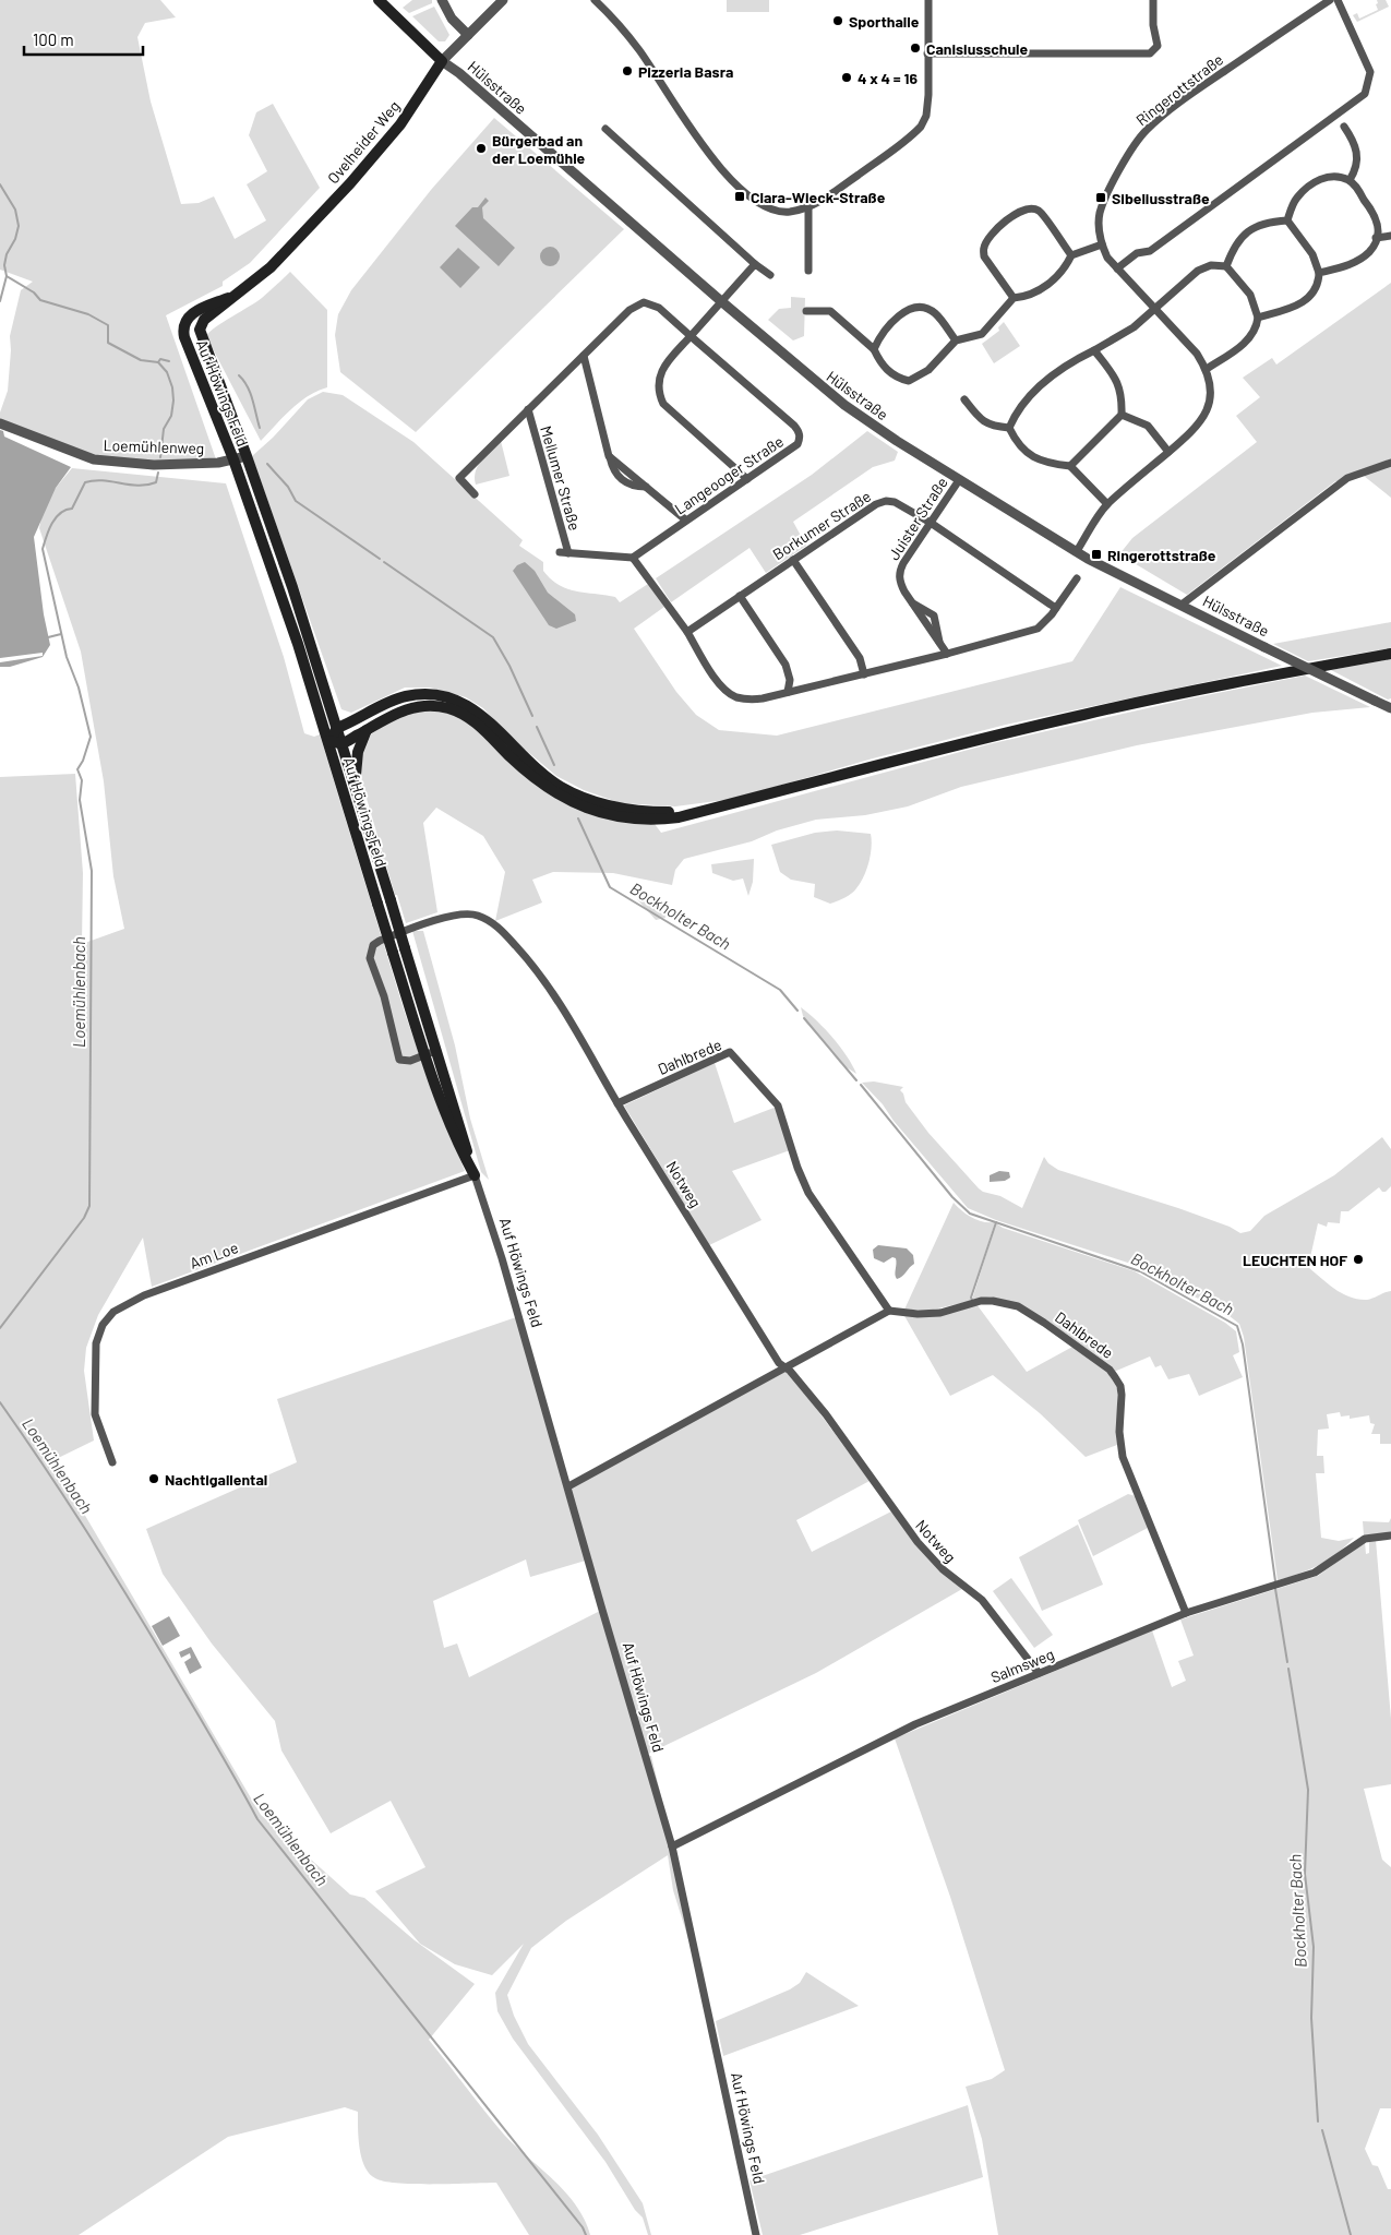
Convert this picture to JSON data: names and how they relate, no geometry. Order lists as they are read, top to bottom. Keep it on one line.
{"streets":{"main road":["Hülsstraße","Ovelheider Weg","Auf Höwings Feld"],"street":["Ringerottstraße","Loemühlenweg","Langeooger Straße","Mellumer Straße","Juister Straße","Borkumer Straße","Dahlbrede","Notweg","Am Loe","Salmsweg"]},"crossings":[["Hülsstraße","Ovelheider Weg"],["Hülsstraße","Juister Straße"],["Ovelheider Weg","Auf Höwings Feld"],["Auf Höwings Feld","Loemühlenweg"],["Auf Höwings Feld","Notweg"],["Auf Höwings Feld","Am Loe"],["Auf Höwings Feld","Salmsweg"],["Langeooger Straße","Mellumer Straße"],["Juister Straße","Borkumer Straße"],["Dahlbrede","Notweg"],["Dahlbrede","Salmsweg"],["Notweg","Salmsweg"]],"water":["Bockholter Bach","Loemühlenbach"],"places":{"other":["Sporthalle","Canisiusschule","Pizzeria Basra","4 x 4 = 16","Bürgerbad an der Loemühle","LEUCHTEN HOF","Nachtigallental"],"transit":["Clara-Wieck-Straße","Sibeliusstraße","Ringerottstraße"]},"scale_bar":"100 m"}
